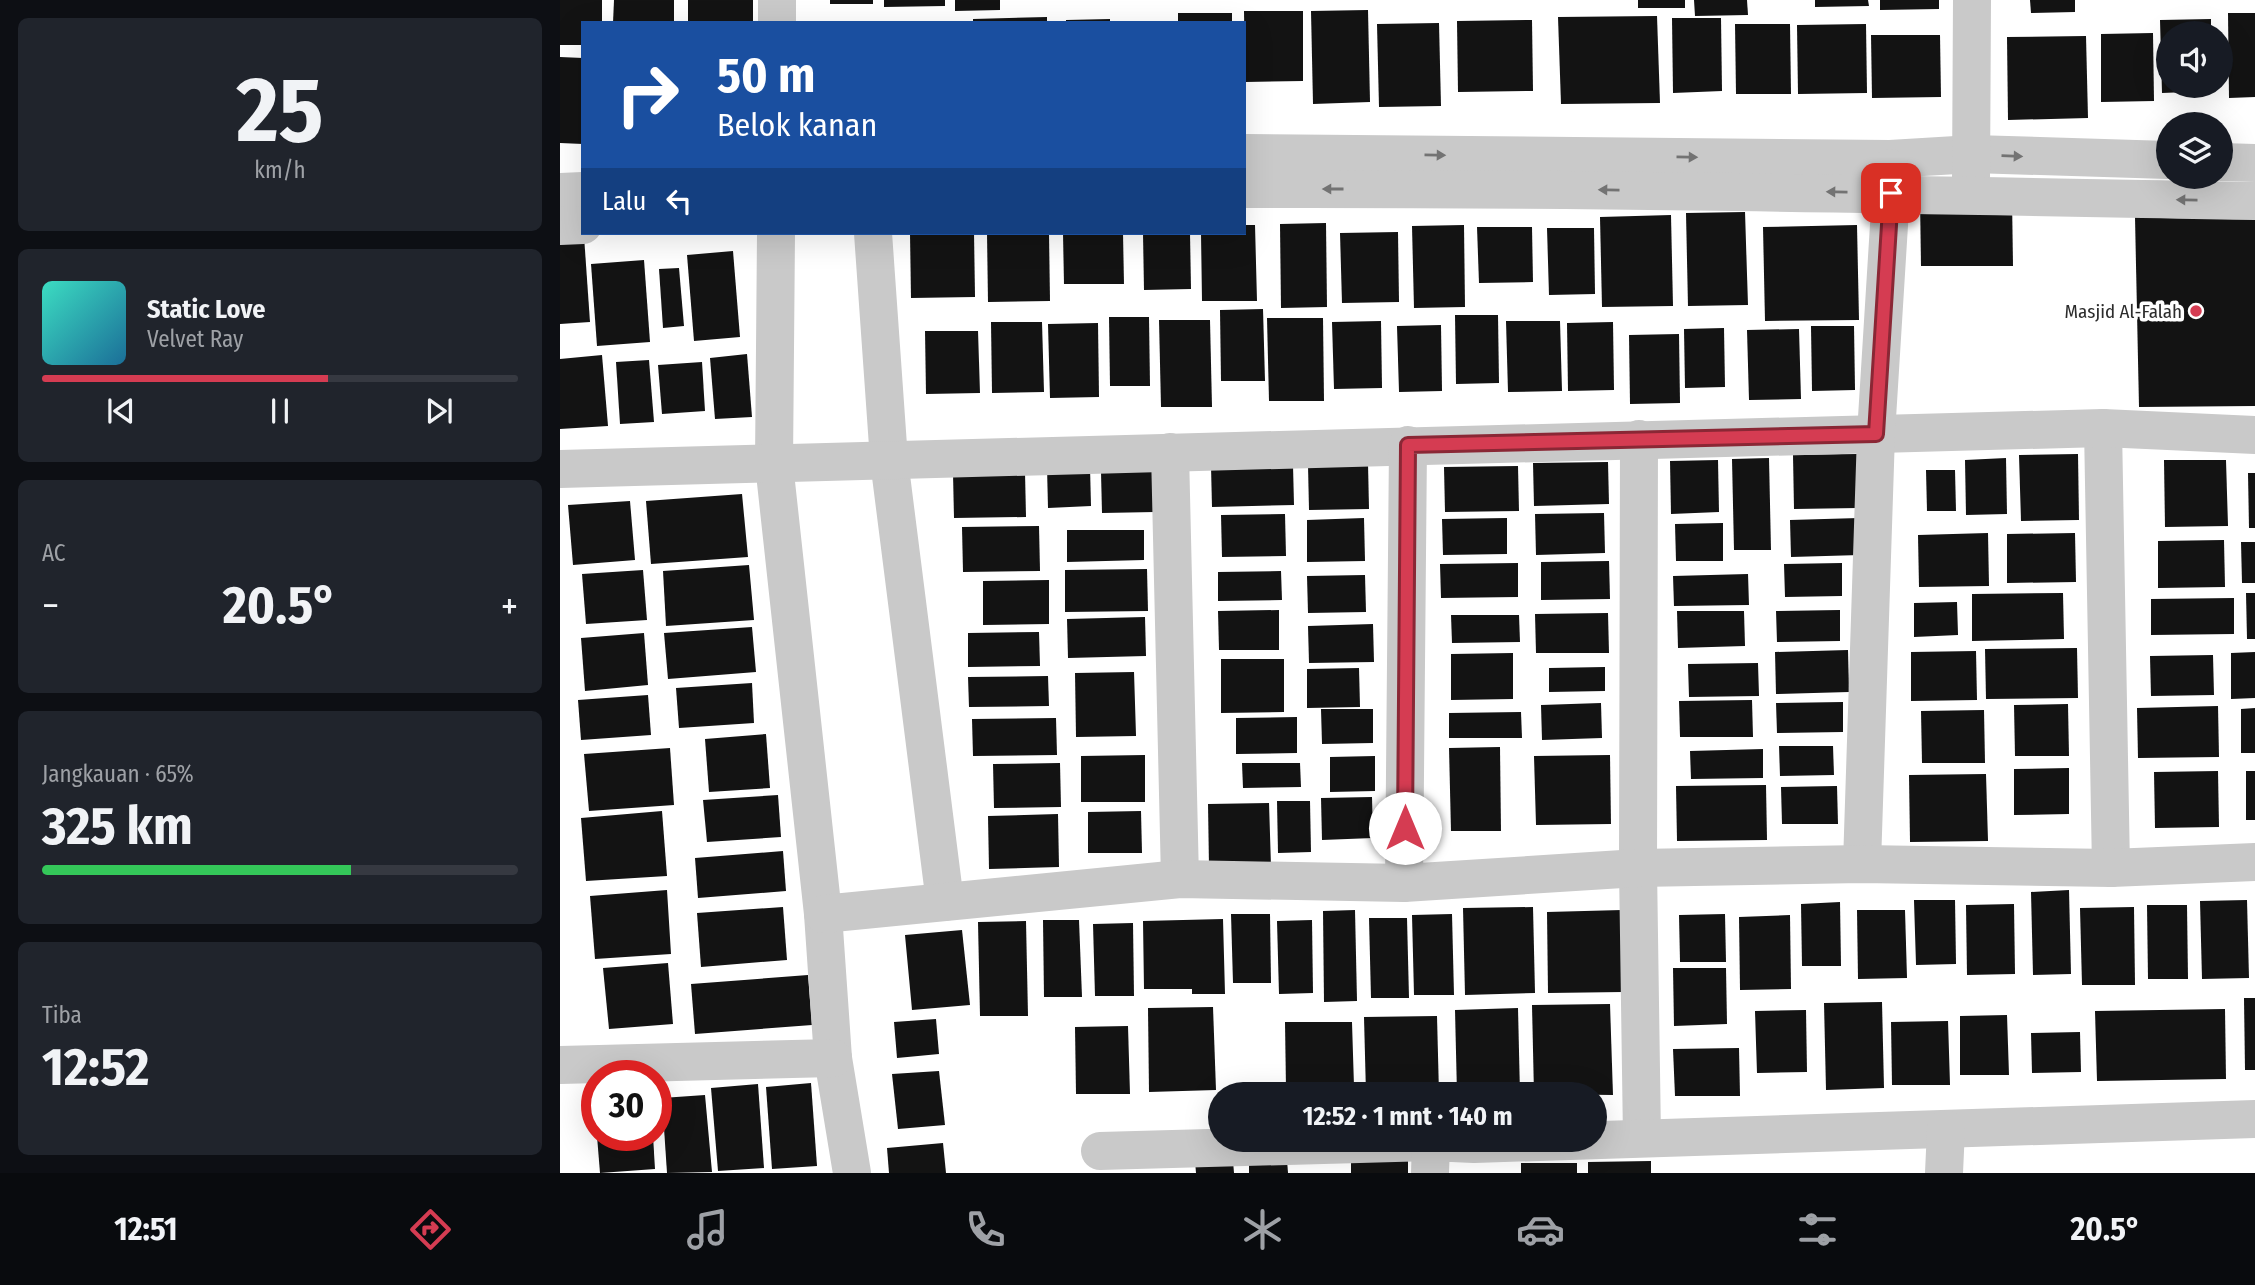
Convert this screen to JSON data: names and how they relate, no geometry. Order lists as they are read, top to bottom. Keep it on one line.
{"places":["Masjid Al-Falah"],"page":{"tile":[["25","km/h"],"AC",["Jangkauan · 65%","325 km"],["Tiba","12:52"]],"turn":["50 m","Belok kanan"],"then":"Lalu","song":["Static Love","Velvet Ray"],"heat":["−","20.5°","+"],"limit":"30","trip":"12:52 · 1 mnt · 140 m","tabs":["12:51","20.5°"]}}
